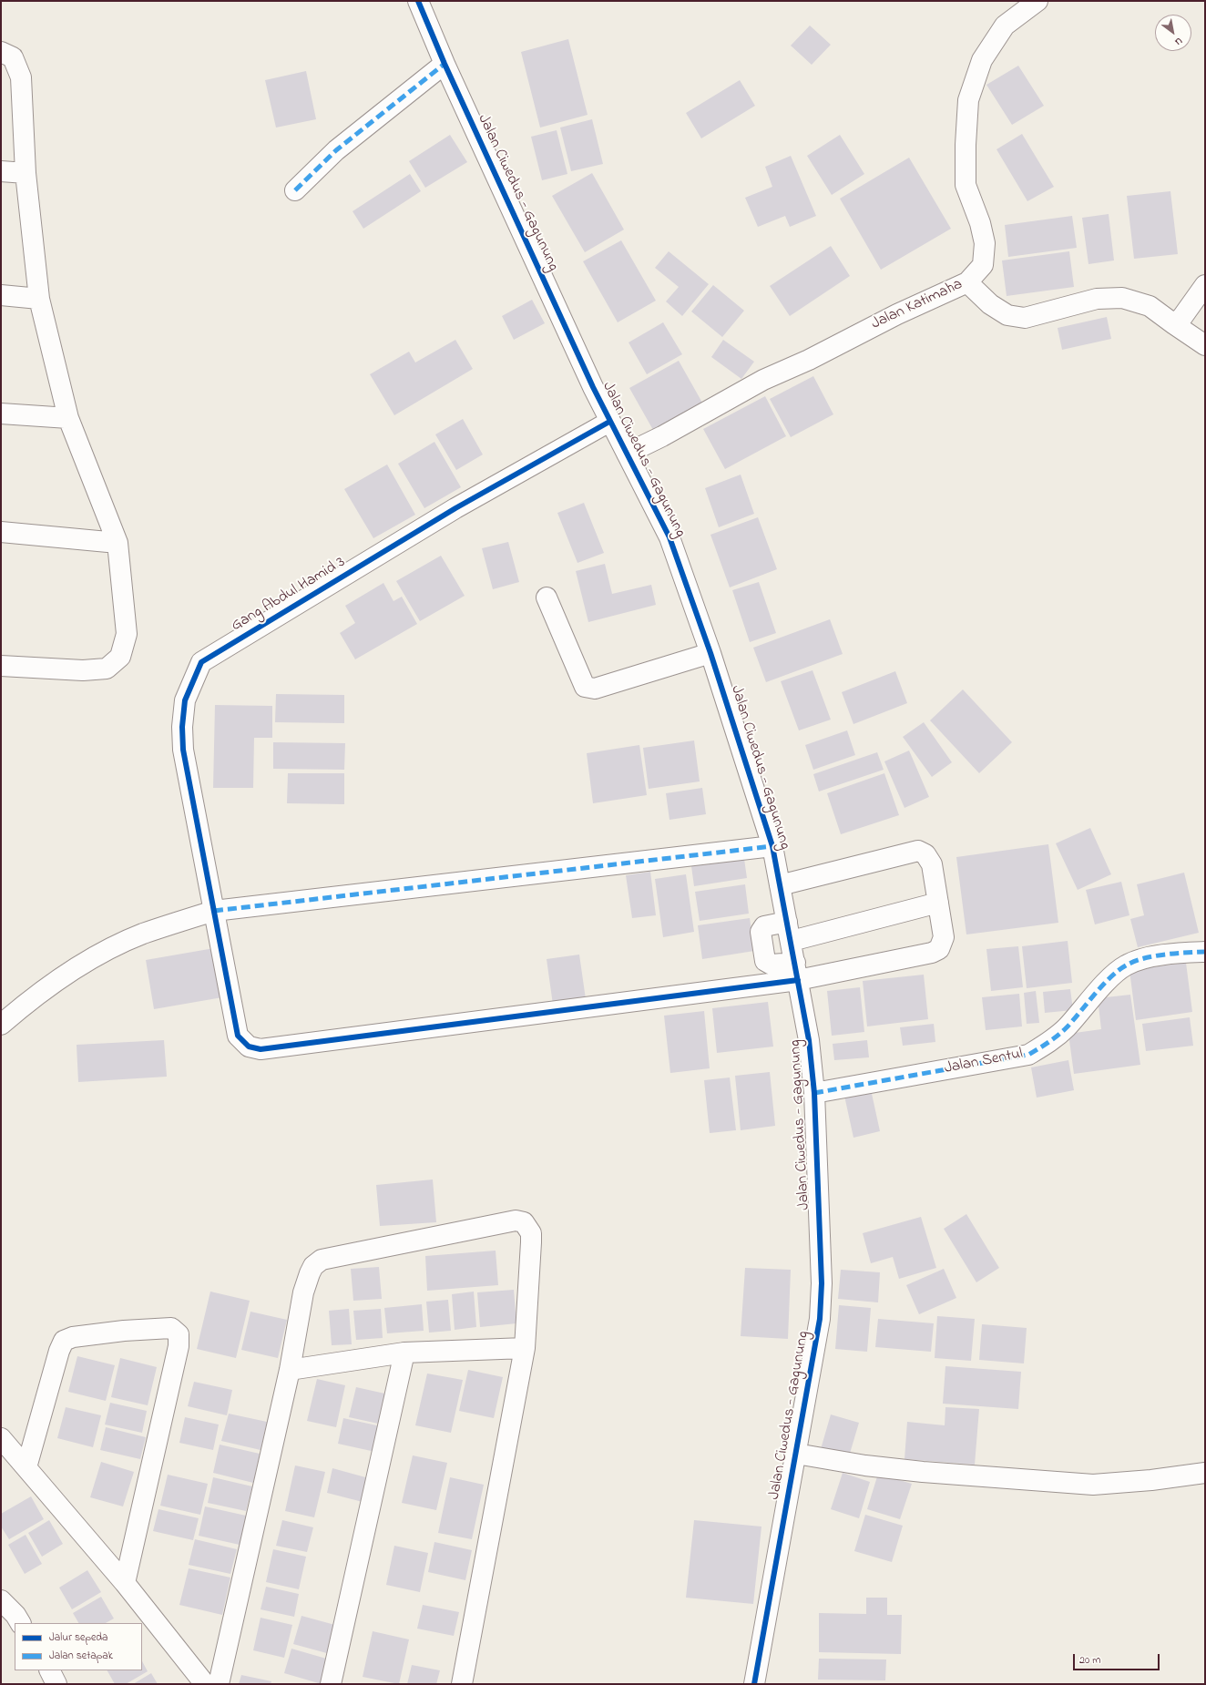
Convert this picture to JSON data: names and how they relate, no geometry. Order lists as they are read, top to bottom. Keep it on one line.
{"streets":{"street":["Jalan Ciwedus - Gagunung","Jalan Katimaha","Gang Abdul Hamid 3","Jalan Sentul"]},"crossings":[["Jalan Ciwedus - Gagunung","Jalan Katimaha"],["Jalan Ciwedus - Gagunung","Gang Abdul Hamid 3"],["Jalan Ciwedus - Gagunung","Jalan Sentul"]],"legend":["Jalur sepeda","Jalan setapak"],"scale_bar":"20 m","north":"bottom right"}
